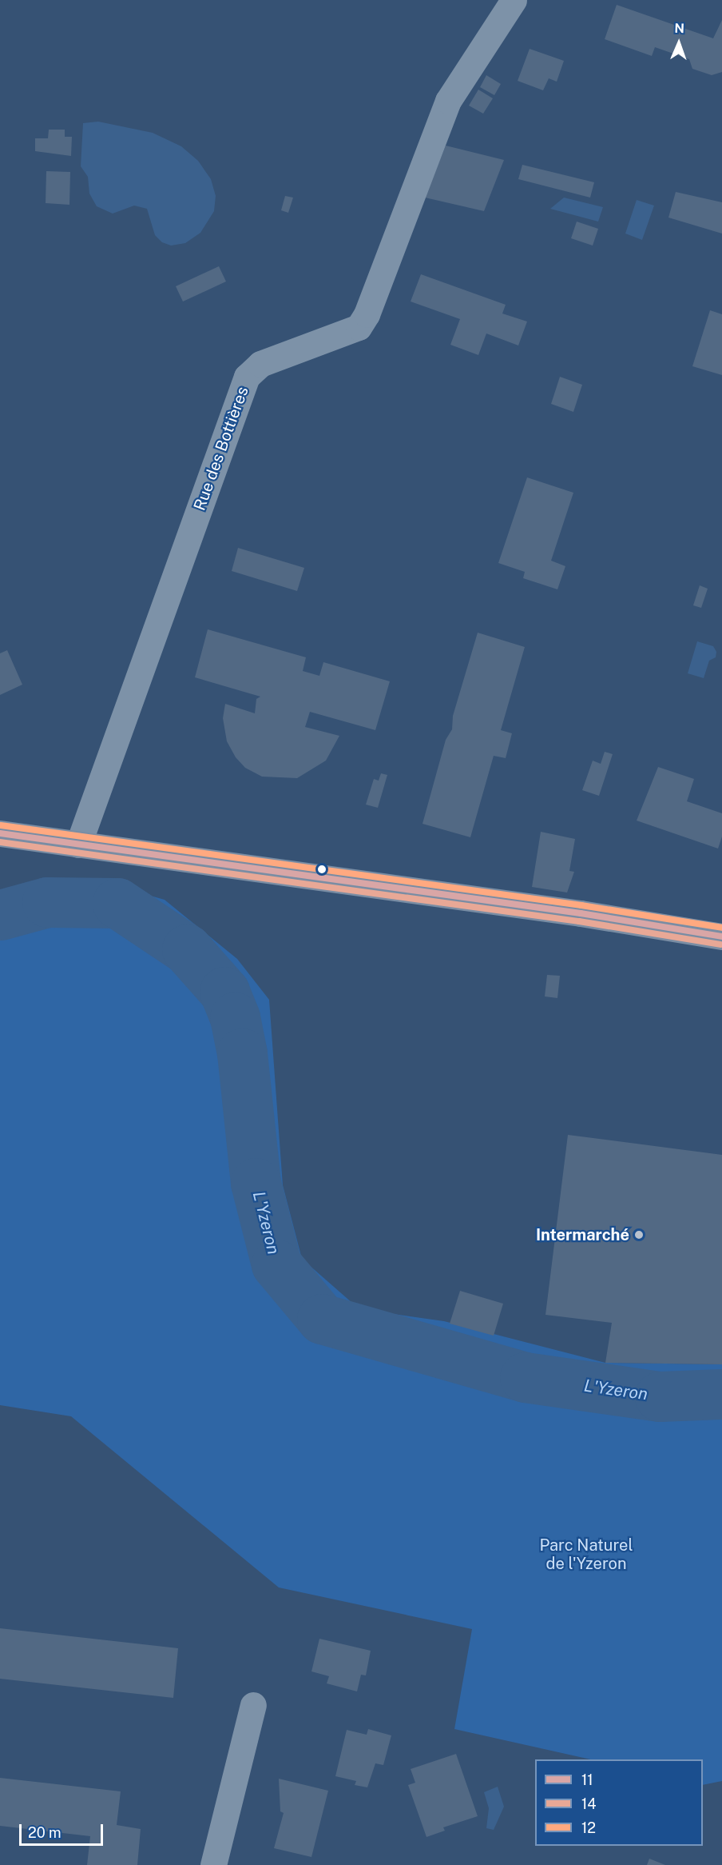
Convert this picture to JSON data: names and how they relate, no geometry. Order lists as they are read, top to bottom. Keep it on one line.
{"streets":{"street":["Rue des Bottières"]},"water":["L'Yzeron"],"parks":["Parc Naturel de l'Yzeron"],"places":["Intermarché"],"lines":["transit line 12","transit line 11","transit line 14"],"legend":["11","14","12"],"scale_bar":"20 m","north":"top"}
